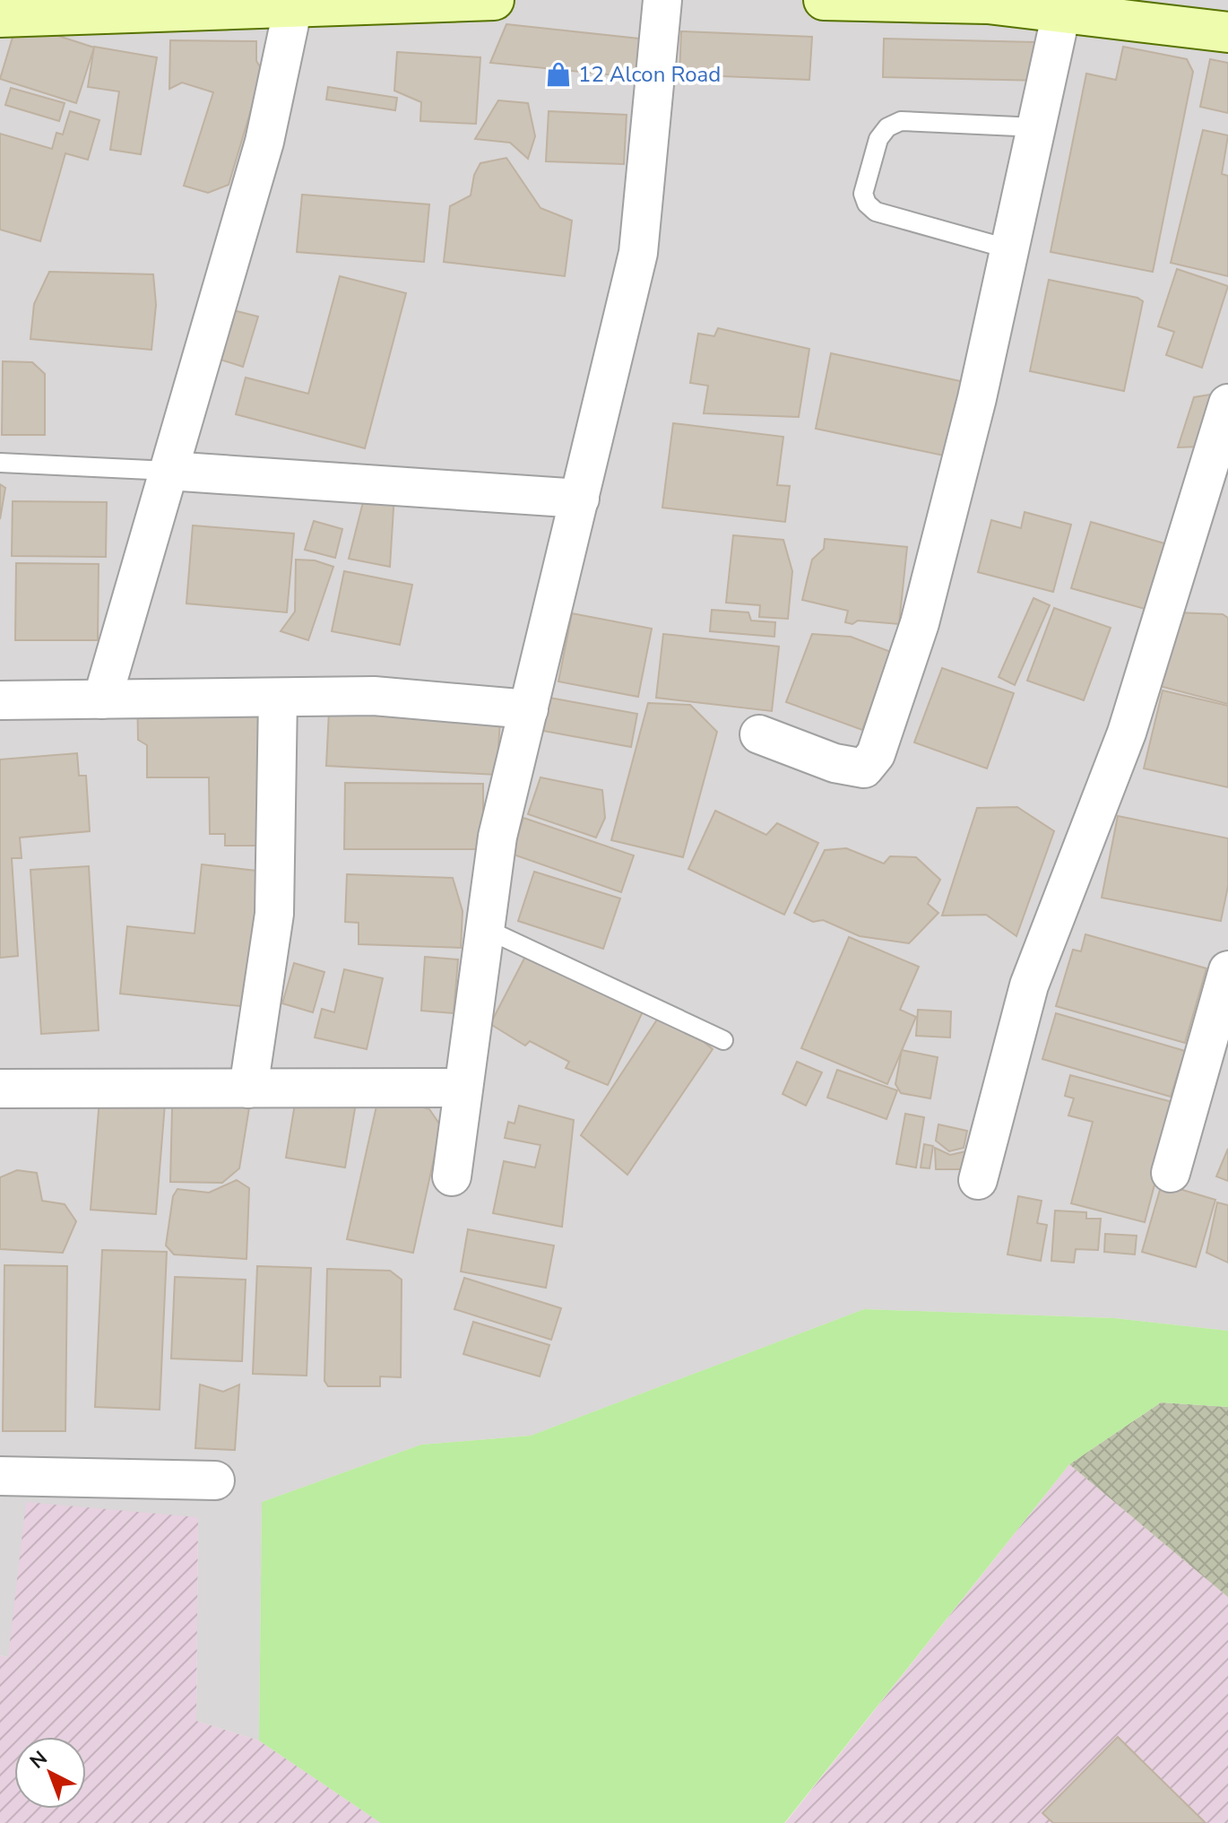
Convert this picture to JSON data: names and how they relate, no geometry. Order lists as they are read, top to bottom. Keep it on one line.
{"places":{"shop":["12 Alcon Road"]},"north":"top left"}
